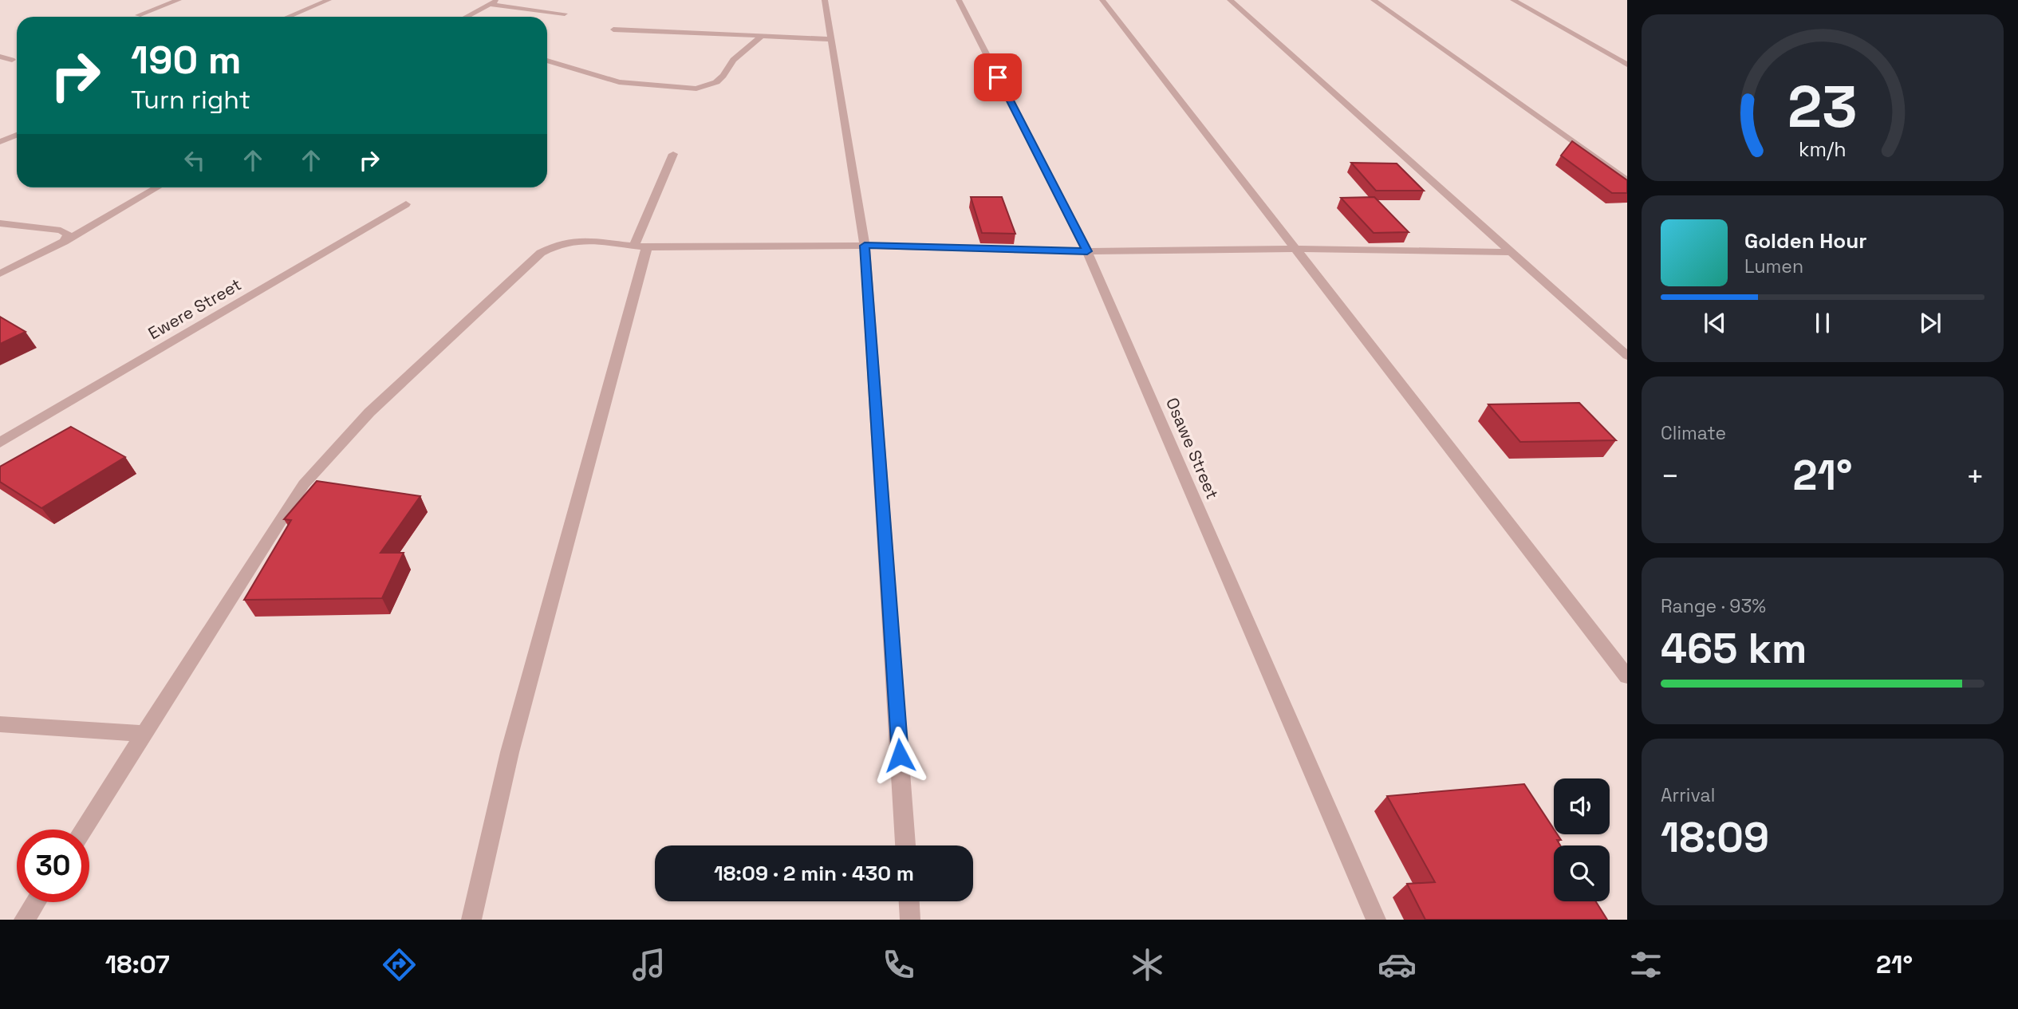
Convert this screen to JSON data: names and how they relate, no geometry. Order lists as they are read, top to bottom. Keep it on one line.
{"streets":{"street":["Ewere Street","Osawe Street"]},"page":{"turn":["190 m","Turn right"],"song":["Golden Hour","Lumen"],"tile":["Climate",["Range · 93%","465 km"],["Arrival","18:09"]],"heat":["−","21°","+"],"limit":"30","trip":"18:09 · 2 min · 430 m","tabs":["18:07","21°"],"gauge":["23","km/h"]}}
